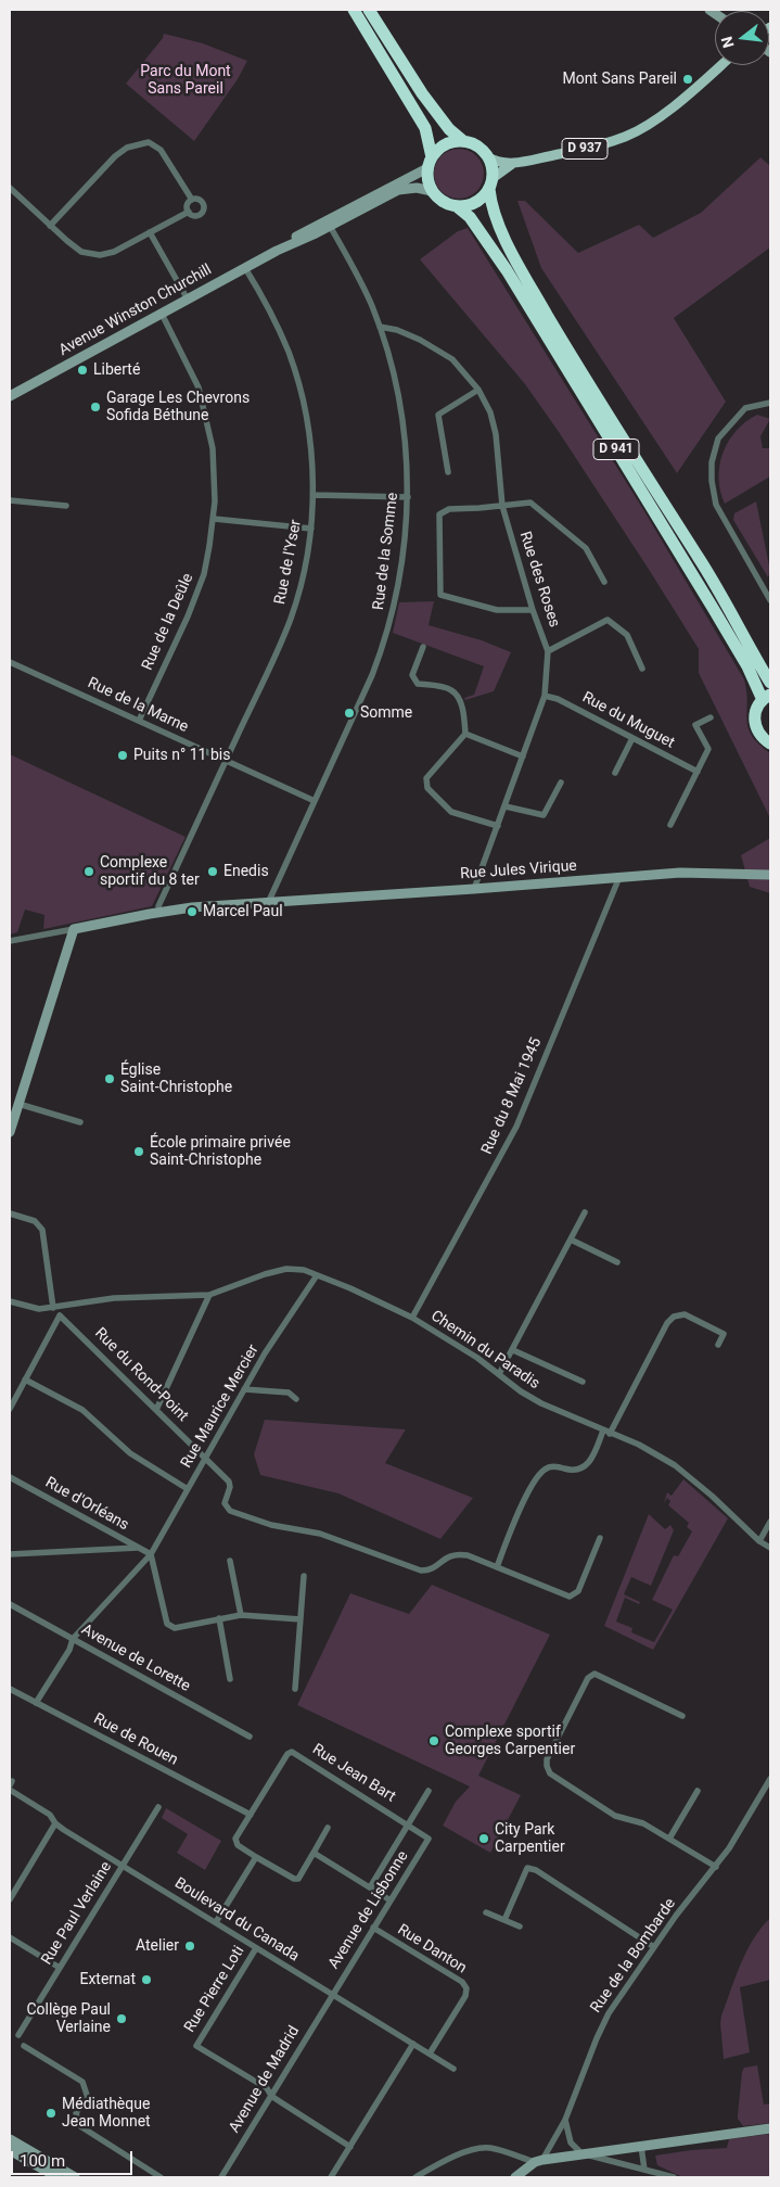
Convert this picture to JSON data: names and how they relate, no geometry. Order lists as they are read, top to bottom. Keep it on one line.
{"streets":{"highway":["D 941"],"main road":["D 937"],"street":["Avenue Winston Churchill","Rue de la Somme","Rue de l'Yser","Rue des Roses","Rue de la Deûle","Rue de la Marne","Rue du Muguet","Rue Jules Virique","Rue du 8 Mai 1945","Chemin du Paradis","Rue du Rond-Point","Rue Maurice Mercier","Rue d'Orléans","Avenue de Lorette","Rue de Rouen","Rue Jean Bart","Avenue de Lisbonne","Rue Paul Verlaine","Boulevard du Canada","Rue Danton","Rue de la Bombarde","Rue Pierre Loti","Avenue de Madrid"]},"crossings":[["D 937","Avenue Winston Churchill"],["D 937","D 941"],["Avenue Winston Churchill","D 941"],["Avenue Winston Churchill","Rue de la Somme"],["Avenue Winston Churchill","Rue de l'Yser"],["Avenue Winston Churchill","Rue de la Deûle"],["Rue de la Somme","Rue des Roses"],["Rue de la Somme","Rue de la Marne"],["Rue de la Somme","Rue Jules Virique"],["Rue de l'Yser","Rue de la Marne"],["Rue de l'Yser","Rue Jules Virique"],["Rue des Roses","Rue du Muguet"],["Rue des Roses","Rue Jules Virique"],["Rue de la Deûle","Rue de la Marne"],["Rue Jules Virique","Rue du 8 Mai 1945"],["Rue du 8 Mai 1945","Chemin du Paradis"],["Chemin du Paradis","Rue Maurice Mercier"],["Rue du Rond-Point","Rue Maurice Mercier"],["Rue Maurice Mercier","Rue d'Orléans"],["Rue Maurice Mercier","Avenue de Lorette"],["Rue Maurice Mercier","Rue de Rouen"],["Rue de Rouen","Rue Jean Bart"],["Rue Jean Bart","Avenue de Lisbonne"],["Avenue de Lisbonne","Boulevard du Canada"],["Avenue de Lisbonne","Rue Danton"],["Avenue de Lisbonne","Avenue de Madrid"],["Rue Paul Verlaine","Boulevard du Canada"],["Boulevard du Canada","Rue Danton"],["Boulevard du Canada","Rue Pierre Loti"],["Boulevard du Canada","Avenue de Madrid"],["Rue Pierre Loti","Avenue de Madrid"]],"parks":["Parc du Mont Sans Pareil"],"places":["Mont Sans Pareil","Liberté","Garage Les Chevrons Sofida Béthune","Somme","Puits n° 11 bis","Complexe sportif du 8 ter","Enedis","Marcel Paul","Église Saint-Christophe","École primaire privée Saint-Christophe","Complexe sportif Georges Carpentier","City Park Carpentier","Atelier","Externat","Collège Paul Verlaine","Médiathèque Jean Monnet"],"scale_bar":"100 m","north":"left"}
